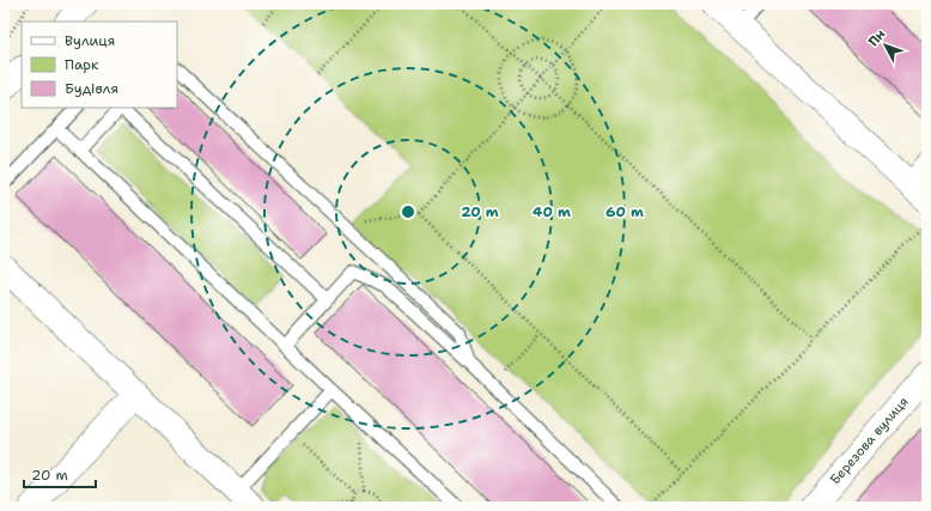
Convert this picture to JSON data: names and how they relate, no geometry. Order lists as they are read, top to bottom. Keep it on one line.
{"streets":{"street":["Березова вулиця"]},"legend":["Вулиця","Парк","Будівля"],"scale_bar":"20 m","north":"top left","rings":["20 m","40 m","60 m"]}
